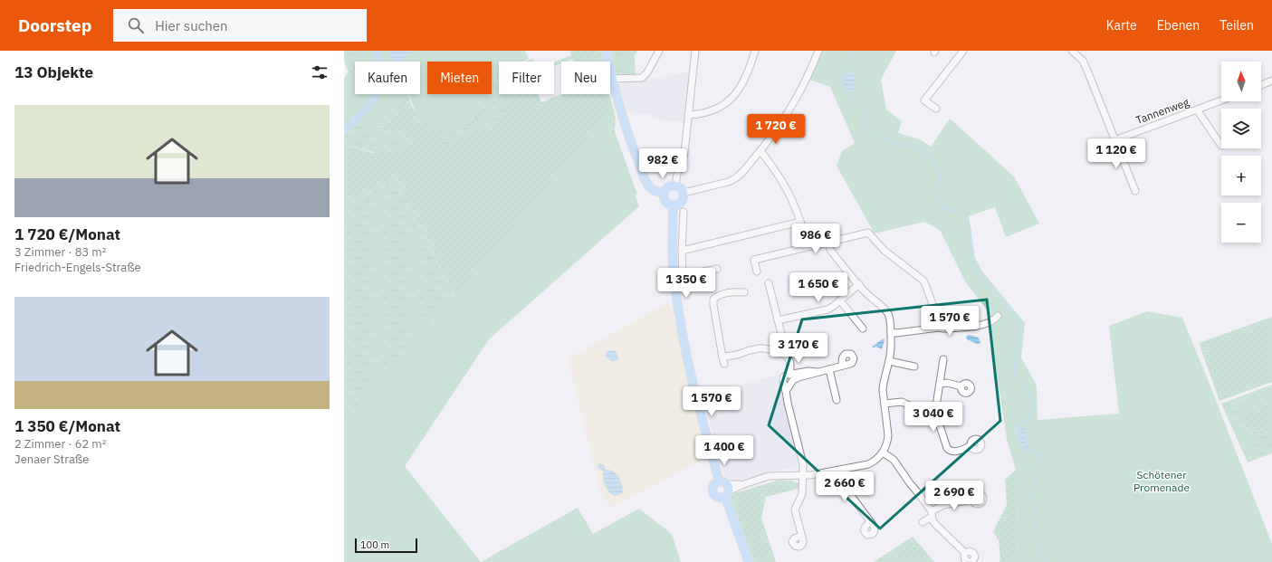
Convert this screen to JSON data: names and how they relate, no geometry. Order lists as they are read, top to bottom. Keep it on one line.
{"streets":{"street":["Tannenweg"]},"parks":["Schötener Promenade"],"scale_bar":"100 m","north":"top","page":{"header":"Doorstep","search":"Hier suchen","nav":["Karte","Ebenen","Teilen"],"heading":"13 Objekte","map_buttons":["+","−"],"chip":["Kaufen","Mieten","Filter","Neu"],"list":[{"name":"1 720 €/Monat","note":"3 Zimmer · 83 m² · Friedrich-Engels-Straße"},{"name":"1 350 €/Monat","note":"2 Zimmer · 62 m² · Jenaer Straße"}],"price":["1 720 €","1 120 €","982 €","986 €","1 350 €","1 650 €","1 570 €","3 170 €","1 570 €","3 040 €","1 400 €","2 660 €","2 690 €"],"scale":"100 m"}}
